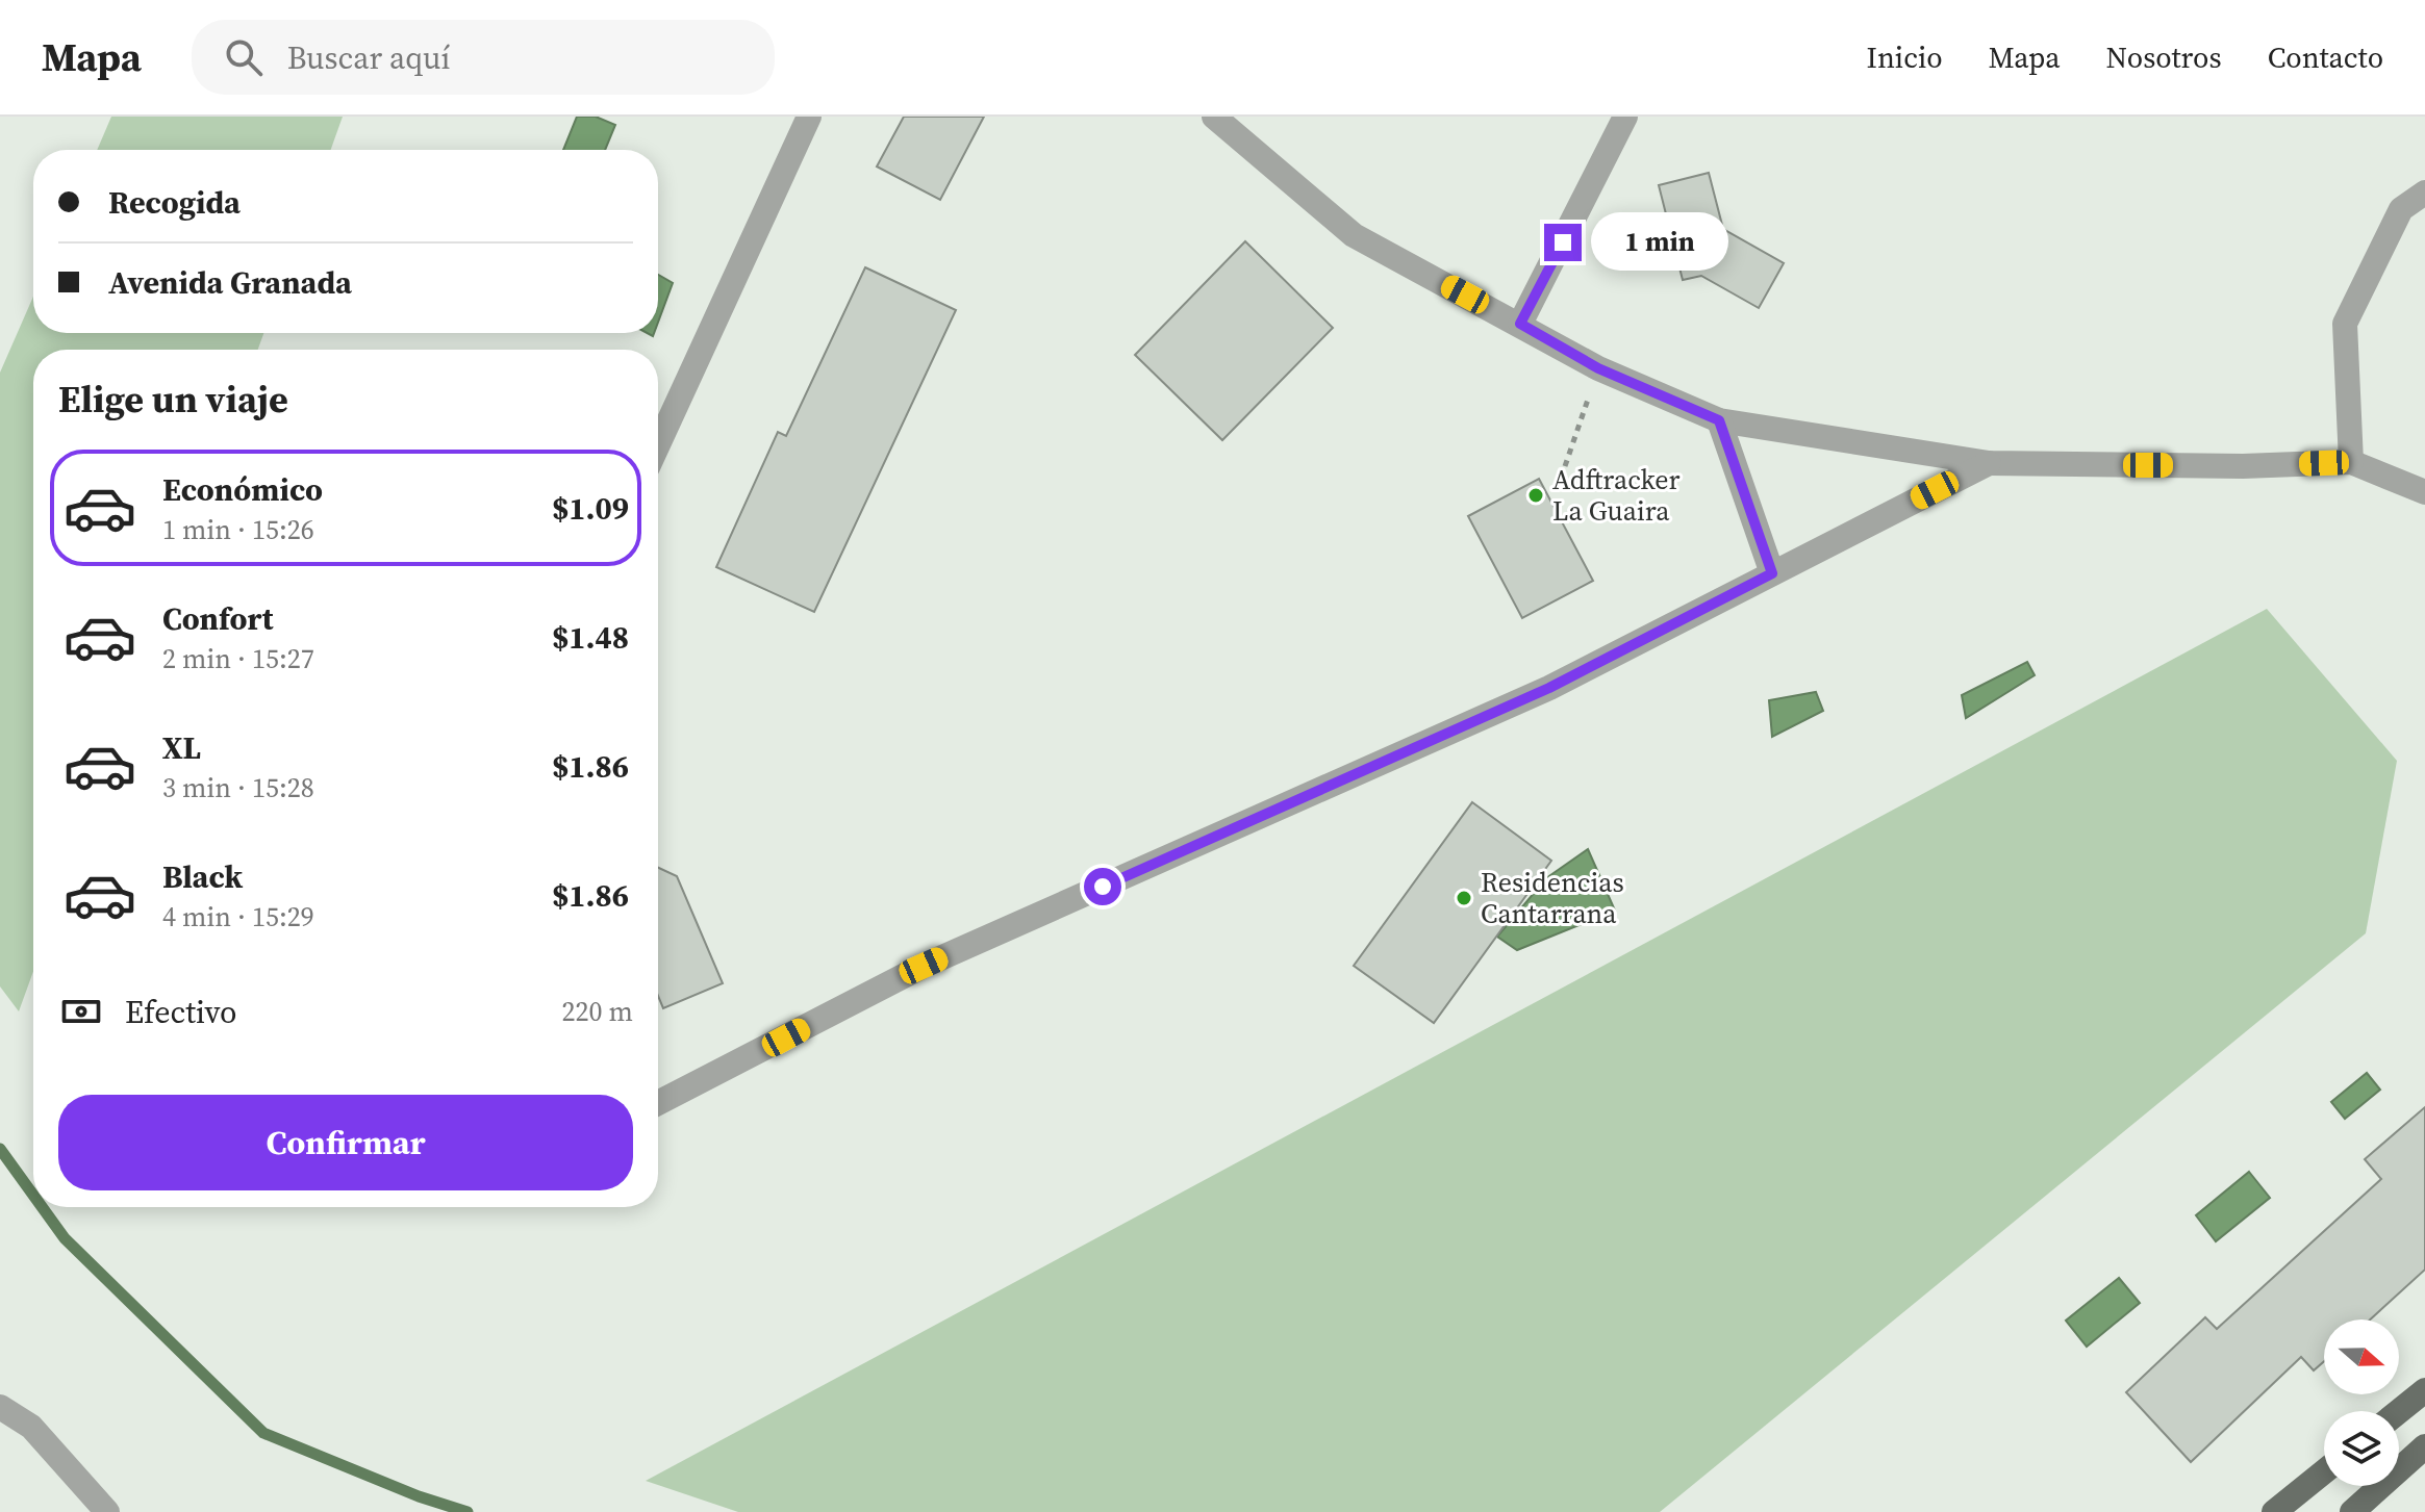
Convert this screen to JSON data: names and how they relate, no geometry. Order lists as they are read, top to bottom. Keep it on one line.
{"places":["Adftracker La Guaira","Residencias Cantarrana"],"north":"right","page":{"header":"Mapa","search":"Buscar aquí","nav":["Inicio","Mapa","Nosotros","Contacto"],"banner":["Recogida","Avenida Granada"],"bubble":"1 min","heading":"Elige un viaje","list":[{"name":"Económico","note":"1 min · 15:26","value":"$1.09"},{"name":"Confort","note":"2 min · 15:27","value":"$1.48"},{"name":"XL","note":"3 min · 15:28","value":"$1.86"},{"name":"Black","note":"4 min · 15:29","value":"$1.86"}],"pay":["Efectivo","220 m"],"buttons":"Confirmar"}}
